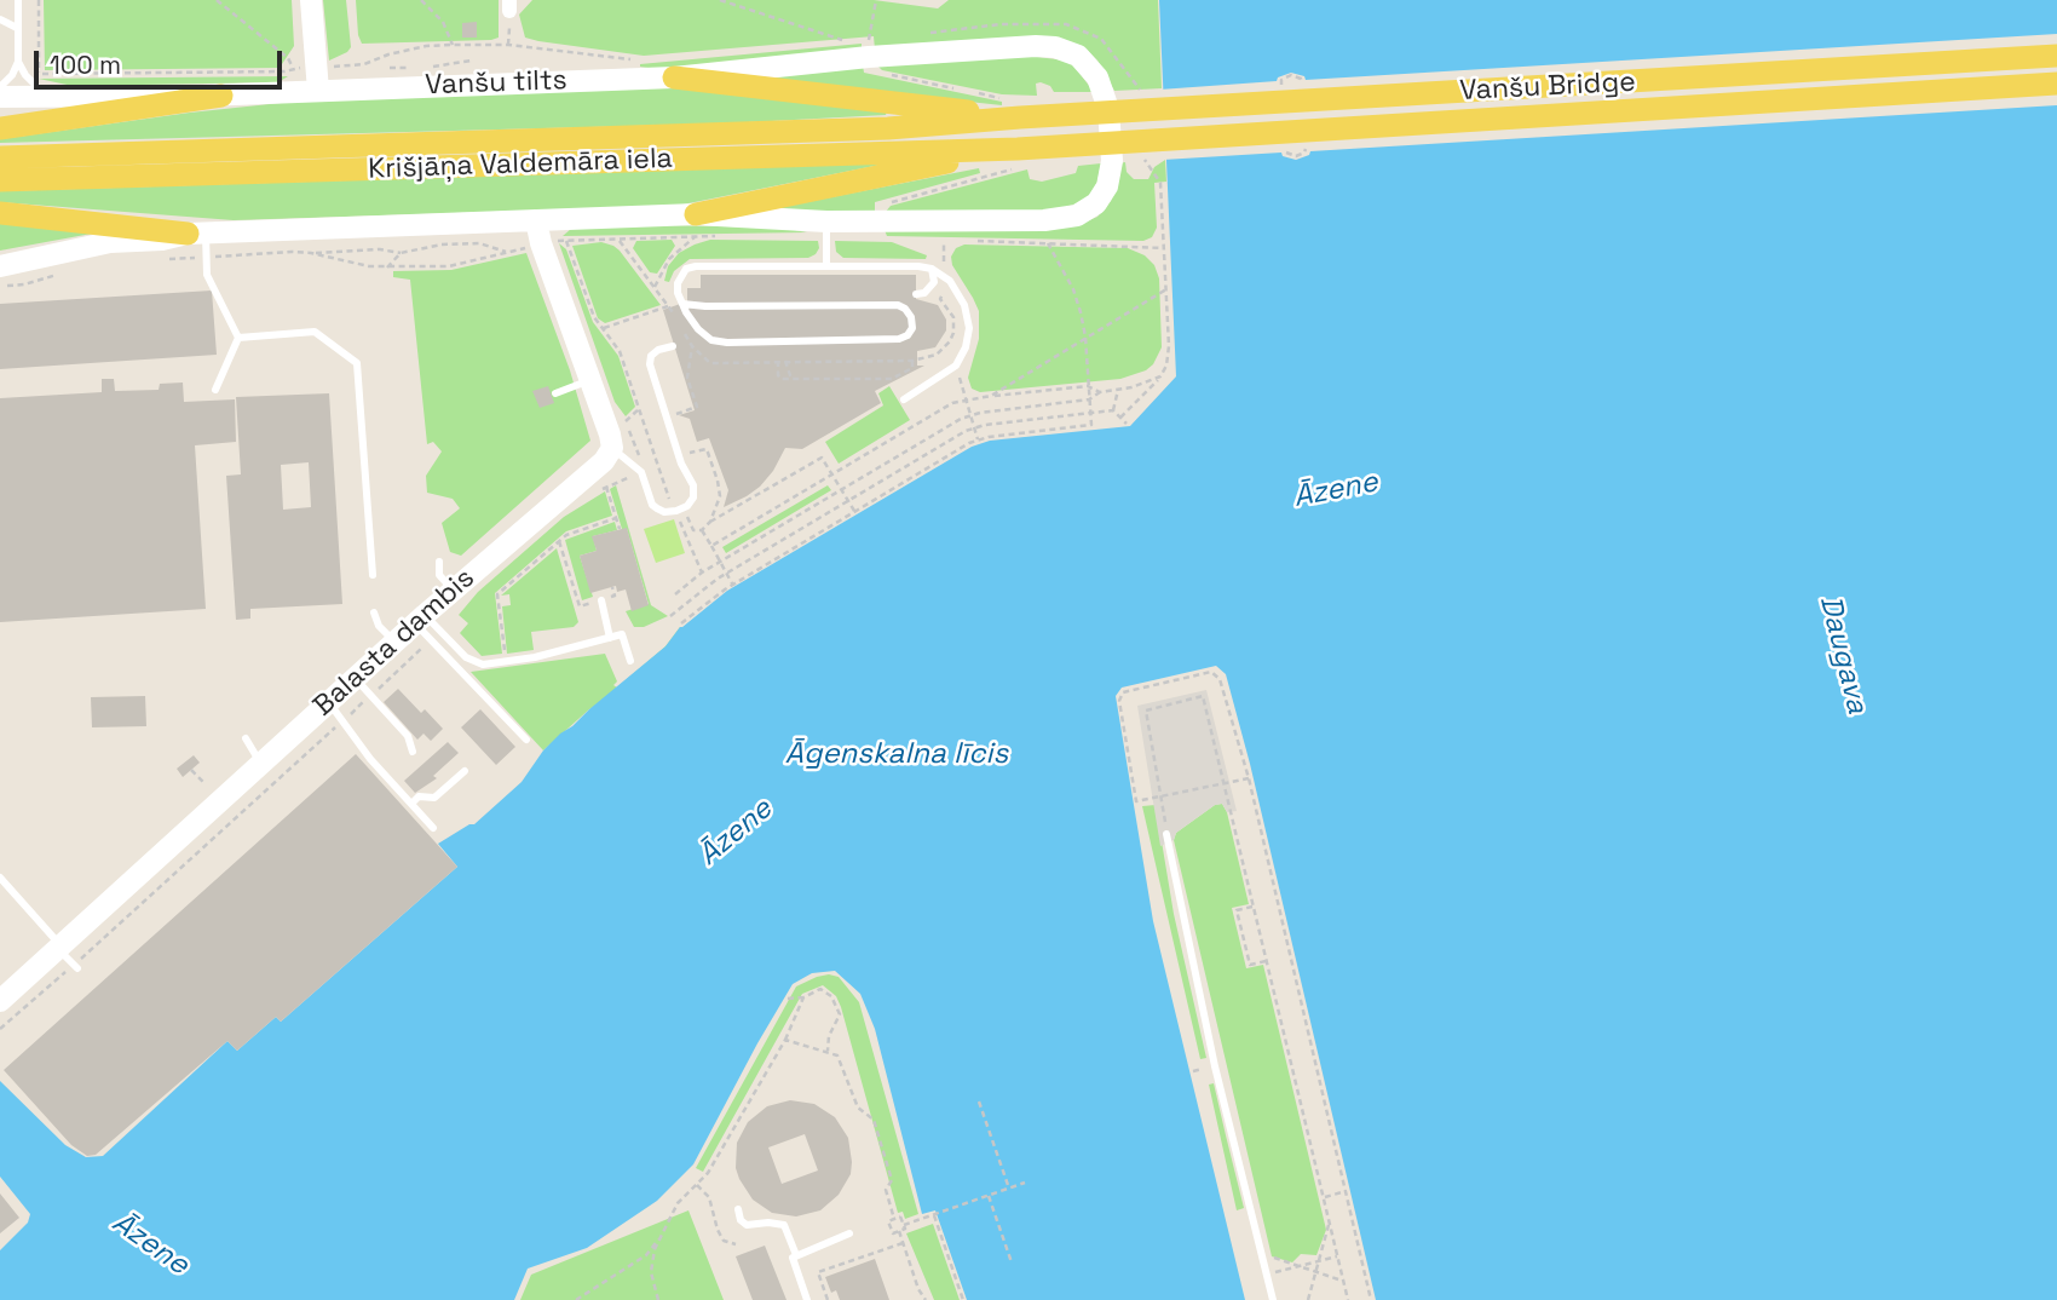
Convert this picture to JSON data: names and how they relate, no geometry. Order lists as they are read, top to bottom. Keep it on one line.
{"streets":{"main road":["Vanšu Bridge","Krišjāņa Valdemāra iela"],"street":["Vanšu tilts","Balasta dambis"]},"crossings":[["Vanšu Bridge","Krišjāņa Valdemāra iela"]],"water":["Āzene","Daugava","Āgenskalna līcis"],"scale_bar":"100 m"}
